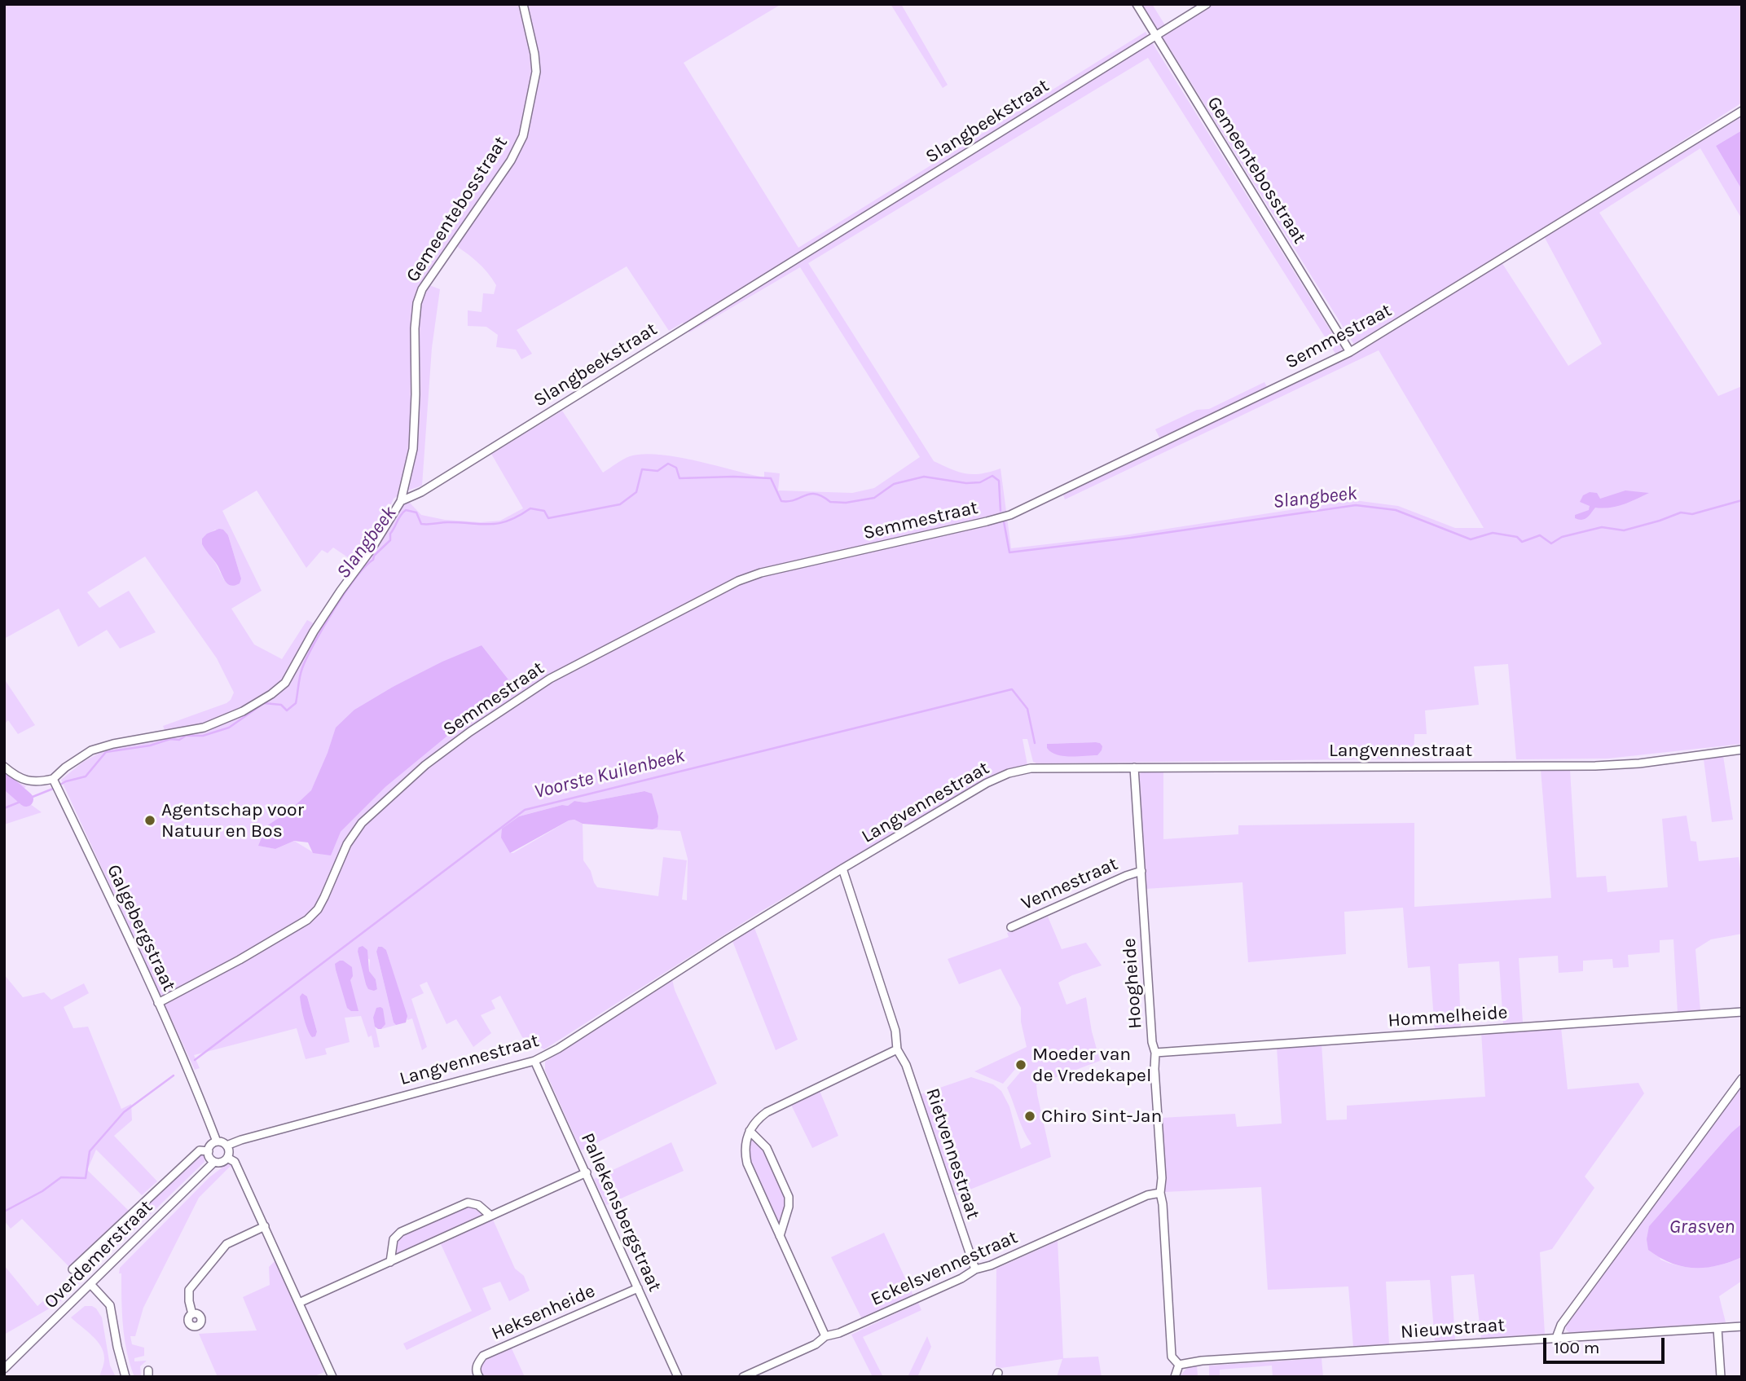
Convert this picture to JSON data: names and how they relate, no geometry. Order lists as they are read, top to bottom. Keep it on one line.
{"streets":{"street":["Slangbeekstraat","Gemeentebosstraat","Semmestraat","Langvennestraat","Vennestraat","Galgebergstraat","Hoogheide","Hommelheide","Rietvennestraat","Pallekensbergstraat","Overdemerstraat","Eckelsvennestraat","Heksenheide","Nieuwstraat"]},"crossings":[["Slangbeekstraat","Gemeentebosstraat"],["Gemeentebosstraat","Semmestraat"],["Semmestraat","Galgebergstraat"],["Langvennestraat","Galgebergstraat"],["Langvennestraat","Hoogheide"],["Langvennestraat","Rietvennestraat"],["Langvennestraat","Pallekensbergstraat"],["Langvennestraat","Overdemerstraat"],["Vennestraat","Hoogheide"],["Galgebergstraat","Overdemerstraat"],["Hoogheide","Hommelheide"],["Hoogheide","Eckelsvennestraat"],["Hoogheide","Nieuwstraat"],["Rietvennestraat","Eckelsvennestraat"],["Pallekensbergstraat","Heksenheide"]],"water":["Slangbeek","Voorste Kuilenbeek","Grasven"],"places":["Agentschap voor Natuur en Bos","Moeder van de Vredekapel","Chiro Sint-Jan"],"scale_bar":"100 m"}
